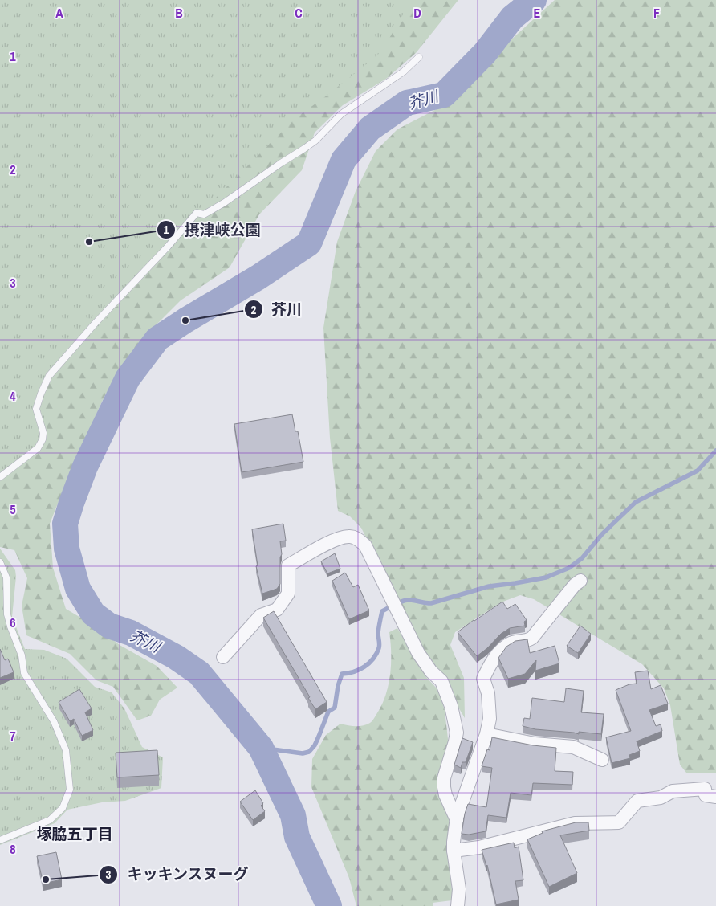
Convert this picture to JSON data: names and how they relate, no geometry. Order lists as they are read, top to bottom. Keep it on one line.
{"districts":["塚脇五丁目"],"water":["芥川"],"places":["摂津峡公園","芥川","キッキンスヌーグ"],"grid":{"columns":["A","B","C","D","E","F"],"rows":["1","2","3","4","5","6","7","8"]}}
